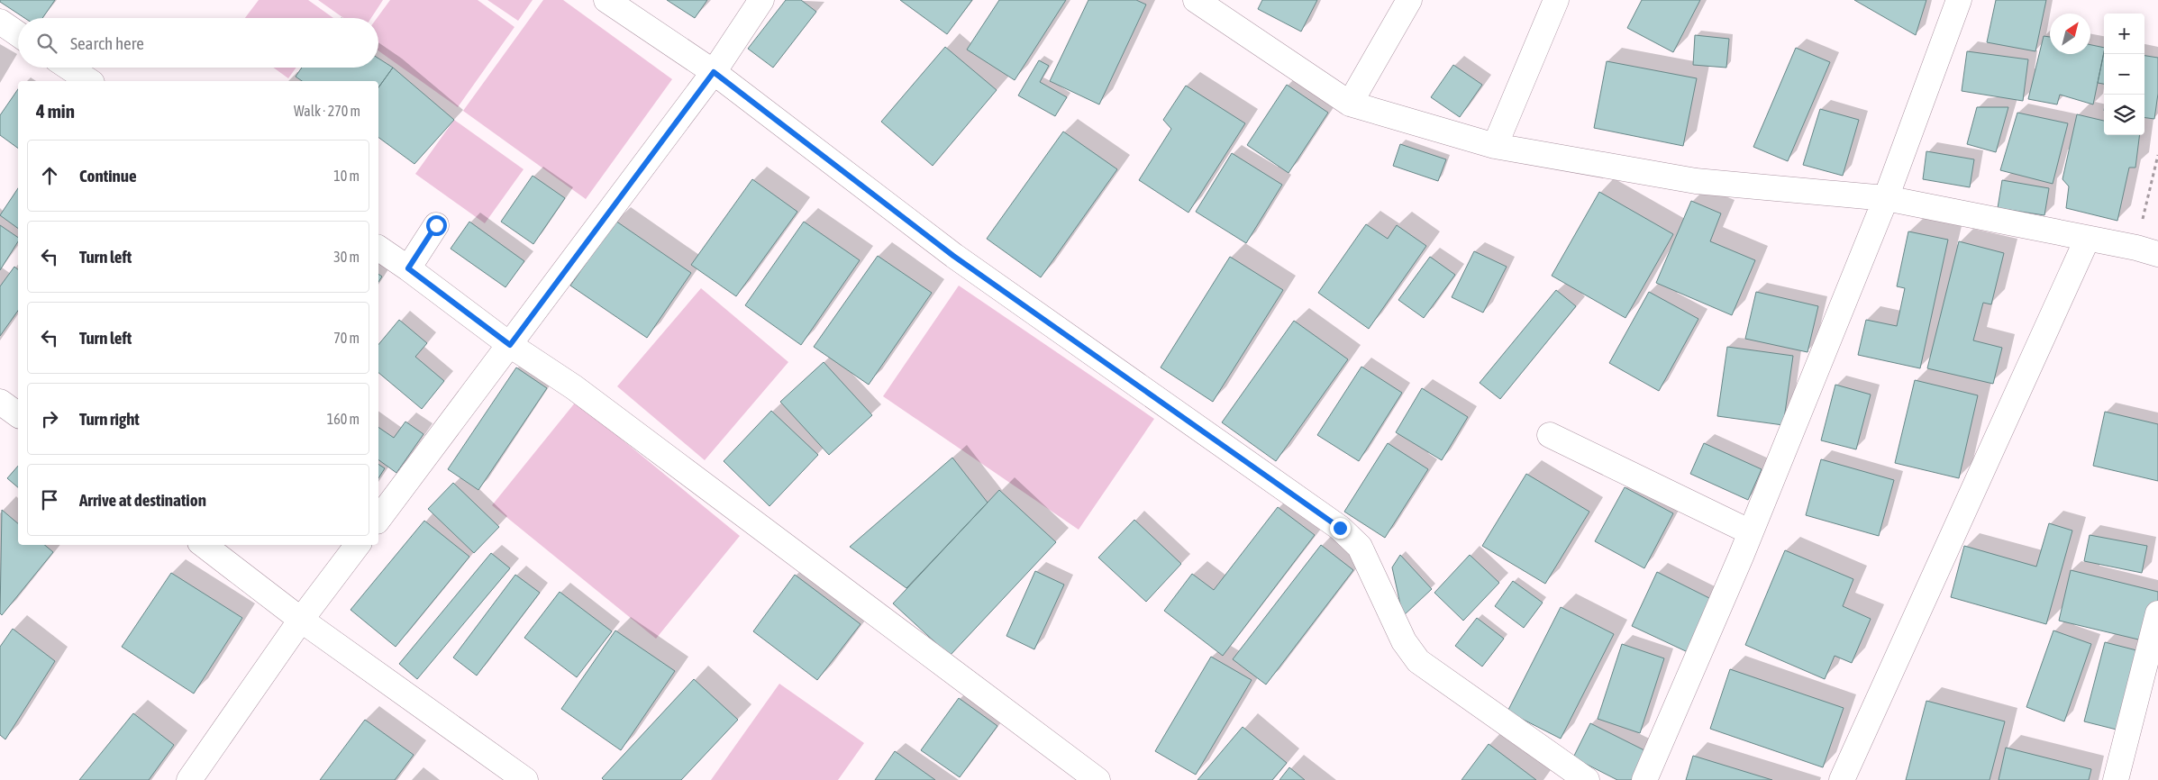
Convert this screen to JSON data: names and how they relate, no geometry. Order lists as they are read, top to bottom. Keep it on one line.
{"north":"top right","page":{"map_buttons":["+","−"],"search":"Search here","heading":["4 min","Walk · 270 m"],"list":[["Continue","10 m"],["Turn left","30 m"],["Turn left","70 m"],["Turn right","160 m"],"Arrive at destination"]}}
